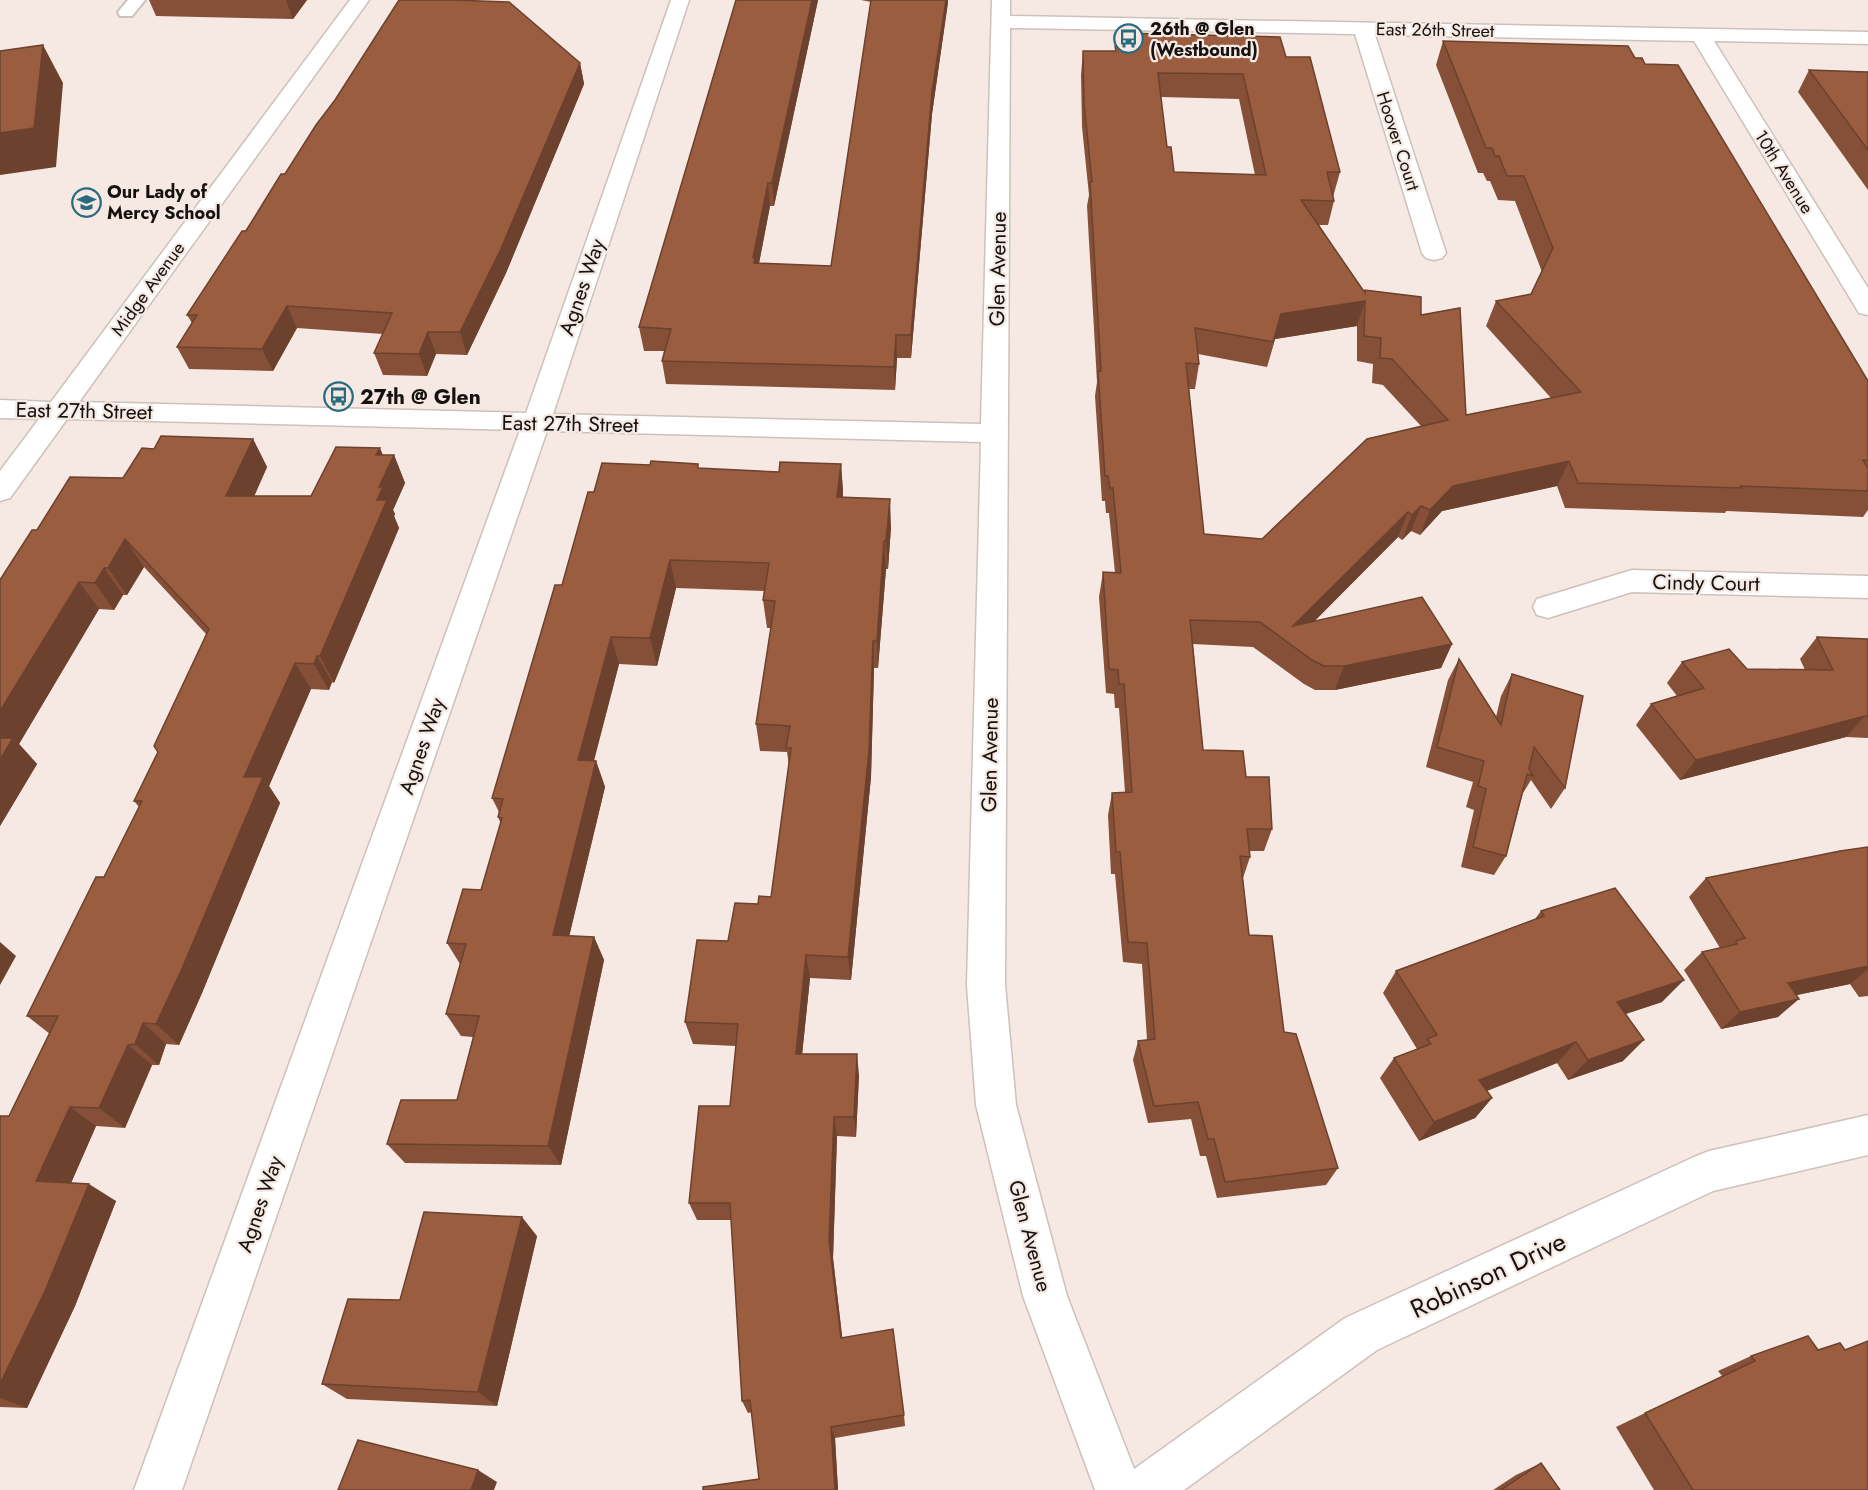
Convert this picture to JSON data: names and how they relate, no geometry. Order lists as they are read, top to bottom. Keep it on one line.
{"streets":{"street":["East 26th Street","Hoover Court","10th Avenue","Glen Avenue","Agnes Way","Midge Avenue","East 27th Street","Cindy Court","Robinson Drive"]},"crossings":[["East 26th Street","Hoover Court"],["East 26th Street","10th Avenue"],["East 26th Street","Glen Avenue"],["Glen Avenue","East 27th Street"],["Agnes Way","East 27th Street"],["Midge Avenue","East 27th Street"]],"places":{"bus stop":["26th @ Glen (Westbound)","27th @ Glen"],"school or university":["Our Lady of Mercy School"]}}
